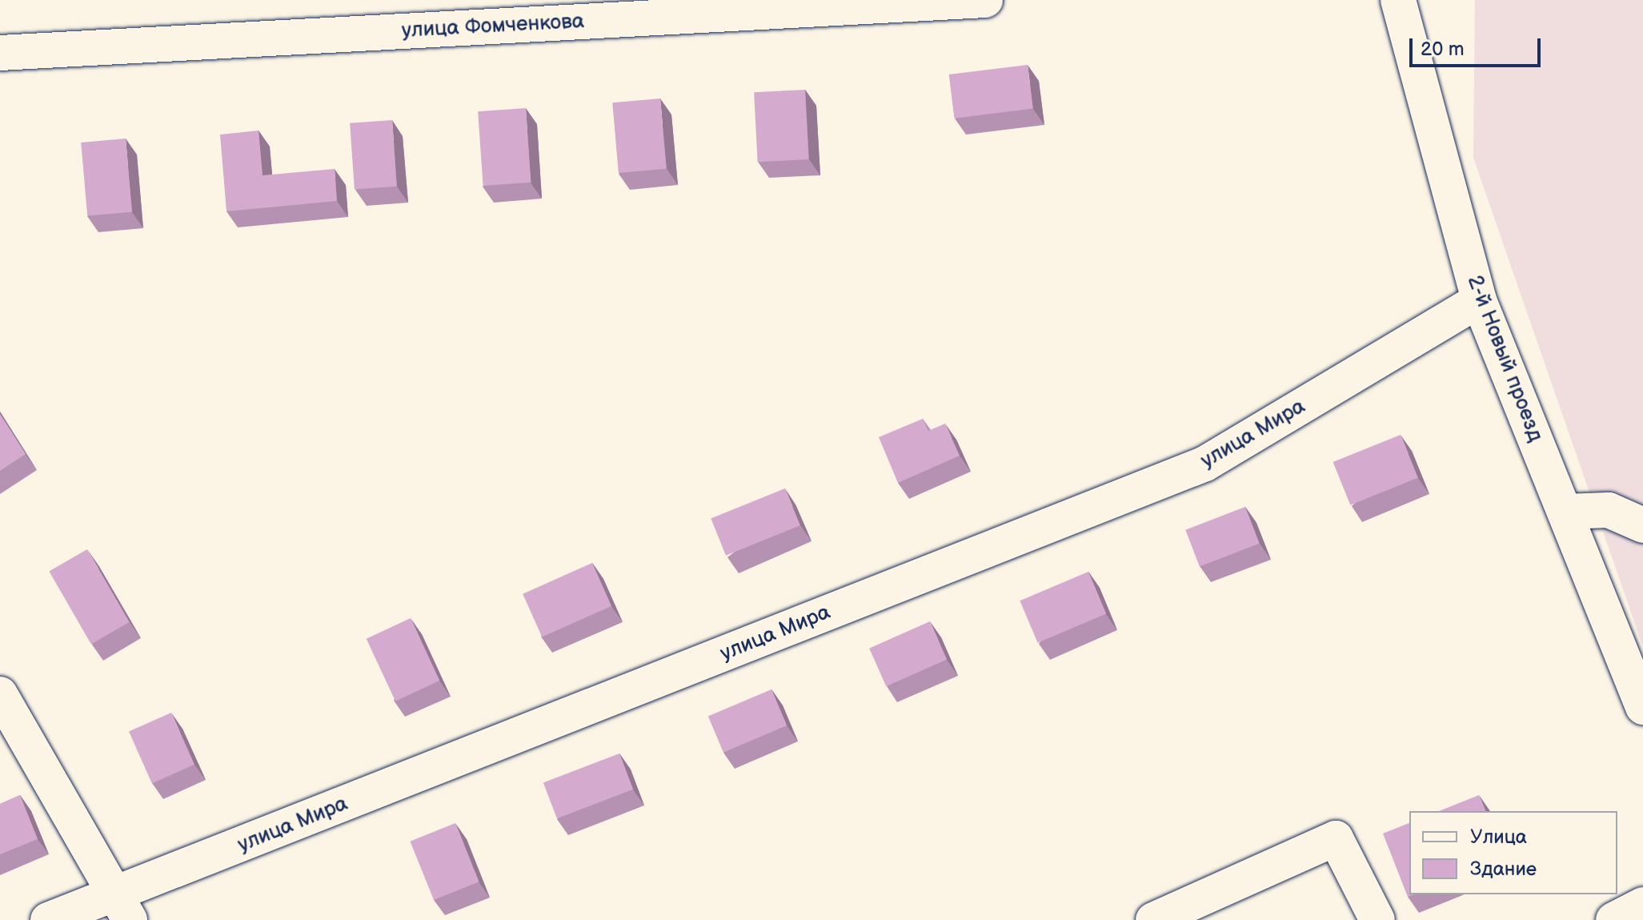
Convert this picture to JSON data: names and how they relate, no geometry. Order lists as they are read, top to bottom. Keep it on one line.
{"streets":{"street":["улица Фомченкова","2-й Новый проезд","улица Мира"]},"crossings":[["2-й Новый проезд","улица Мира"]],"legend":["Улица","Здание"],"scale_bar":"20 m"}
